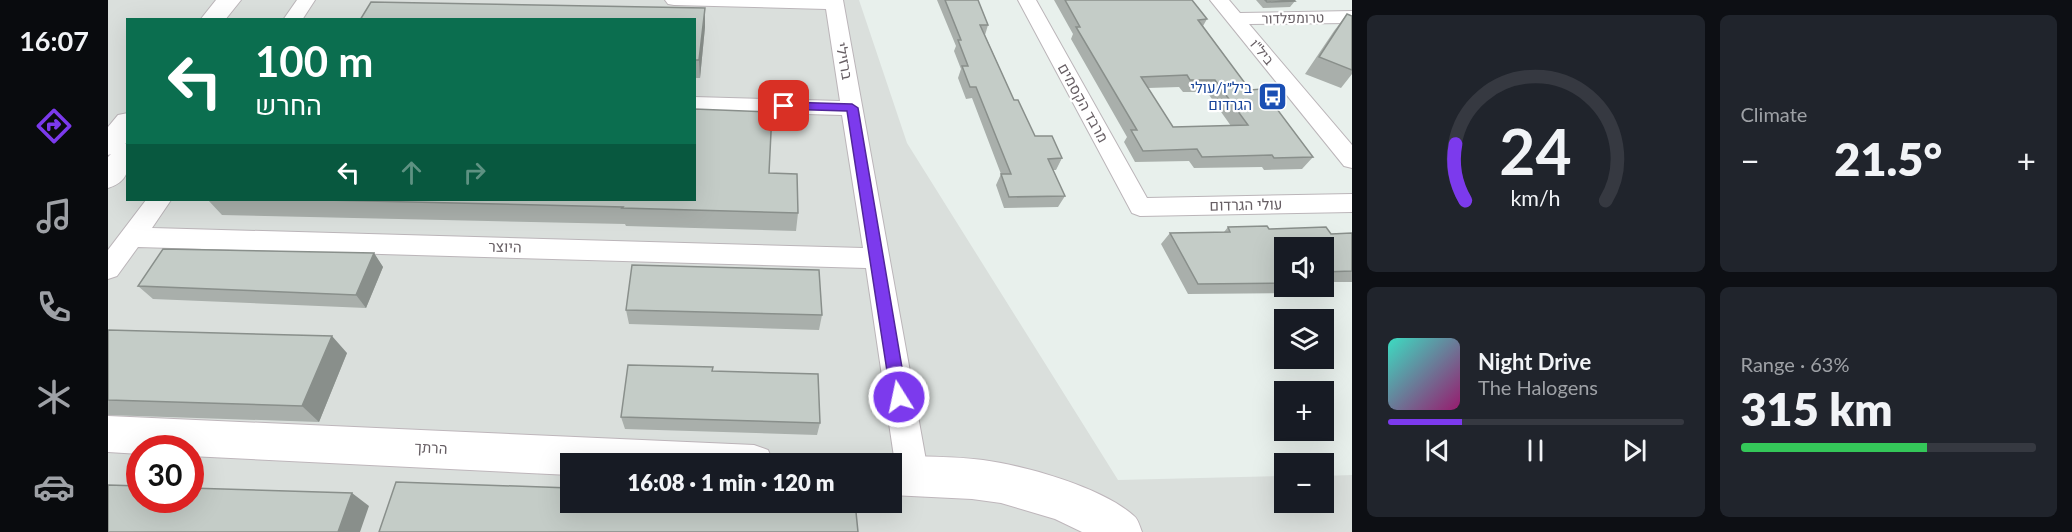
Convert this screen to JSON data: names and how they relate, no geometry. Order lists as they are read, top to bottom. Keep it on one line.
{"streets":{"main road":["הרתך"],"street":["טרומפלדור","ביל\"ו","ברזילי","מרבד הקסמים","עולי הגרדום","היוצר"]},"crossings":[["טרומפלדור","ביל\"ו"],["ברזילי","היוצר"],["מרבד הקסמים","עולי הגרדום"]],"places":{"bus stop":["ביל״ו/עולי הגרדום"]},"page":{"tabs":"16:07","tile":["Climate",["Range · 63%","315 km"]],"turn":["100 m","החרש"],"heat":["−","21.5°","+"],"map_buttons":["+","−"],"song":["Night Drive","The Halogens"],"limit":"30","trip":"16:08 · 1 min · 120 m","gauge":["24","km/h"]}}
